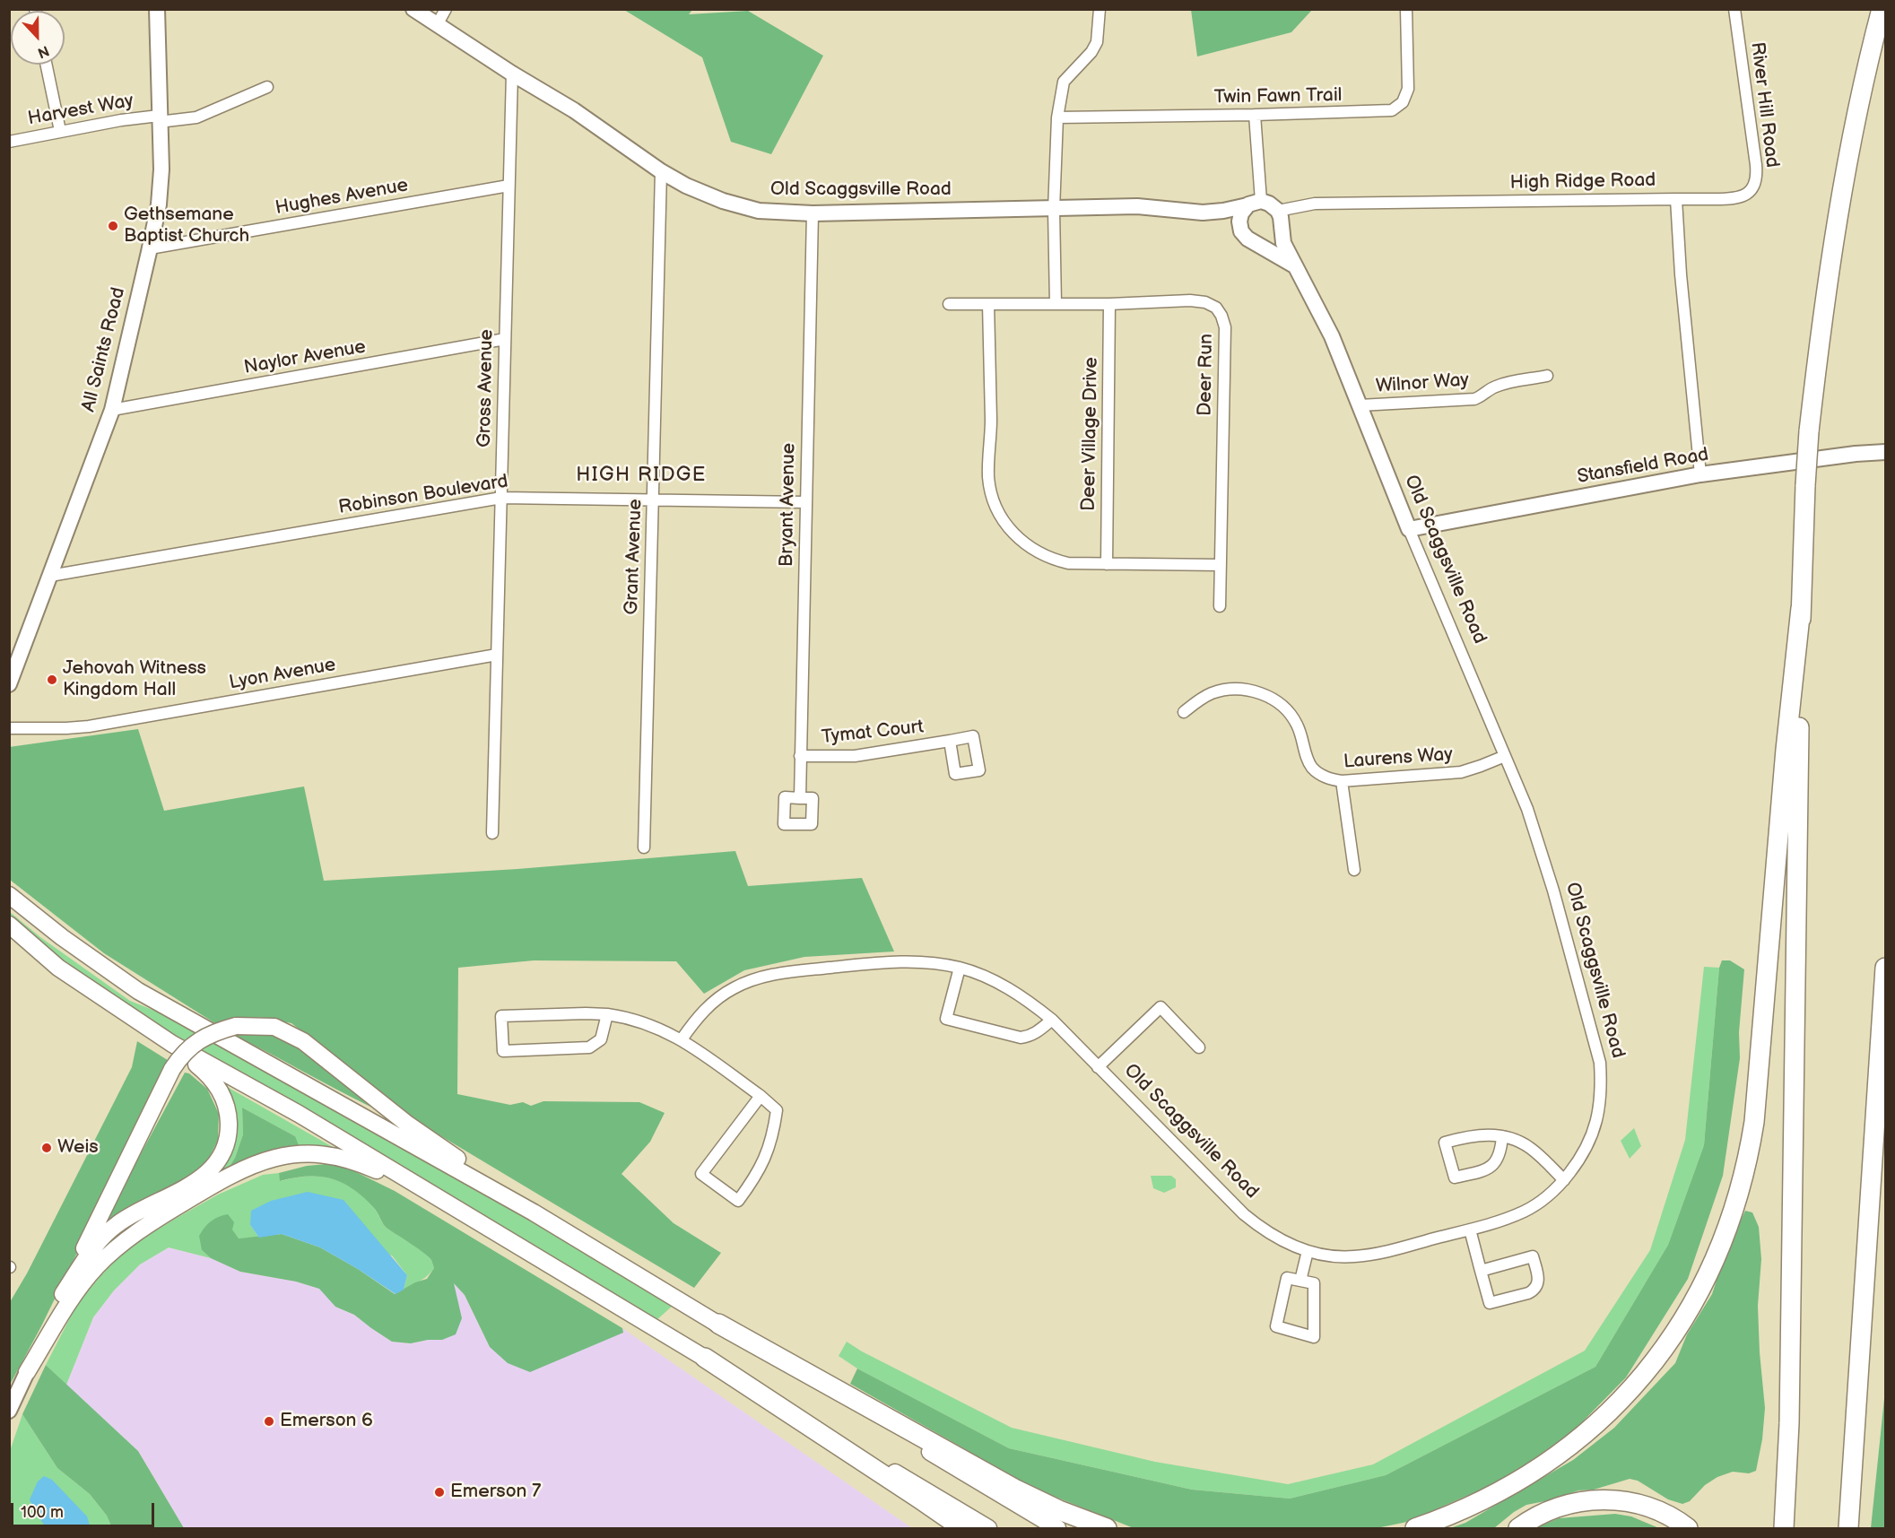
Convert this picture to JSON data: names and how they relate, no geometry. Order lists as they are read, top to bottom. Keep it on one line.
{"streets":{"street":["Twin Fawn Trail","River Hill Road","Harvest Way","High Ridge Road","Old Scaggsville Road","Hughes Avenue","All Saints Road","Naylor Avenue","Deer Run","Wilnor Way","Gross Avenue","Deer Village Drive","Stansfield Road","Robinson Boulevard","Bryant Avenue","Grant Avenue","Lyon Avenue","Tymat Court","Laurens Way"]},"crossings":[["River Hill Road","High Ridge Road"],["Harvest Way","All Saints Road"],["High Ridge Road","Old Scaggsville Road"],["High Ridge Road","Stansfield Road"],["Old Scaggsville Road","Wilnor Way"],["Old Scaggsville Road","Gross Avenue"],["Old Scaggsville Road","Stansfield Road"],["Old Scaggsville Road","Bryant Avenue"],["Old Scaggsville Road","Grant Avenue"],["Old Scaggsville Road","Laurens Way"],["Hughes Avenue","All Saints Road"],["Hughes Avenue","Gross Avenue"],["All Saints Road","Naylor Avenue"],["All Saints Road","Robinson Boulevard"],["Naylor Avenue","Gross Avenue"],["Deer Run","Deer Village Drive"],["Gross Avenue","Robinson Boulevard"],["Gross Avenue","Lyon Avenue"],["Robinson Boulevard","Bryant Avenue"],["Robinson Boulevard","Grant Avenue"],["Bryant Avenue","Tymat Court"]],"districts":["HIGH RIDGE"],"places":["Gethsemane Baptist Church","Jehovah Witness Kingdom Hall","Weis","Emerson 6","Emerson 7"],"scale_bar":"100 m","north":"bottom"}
